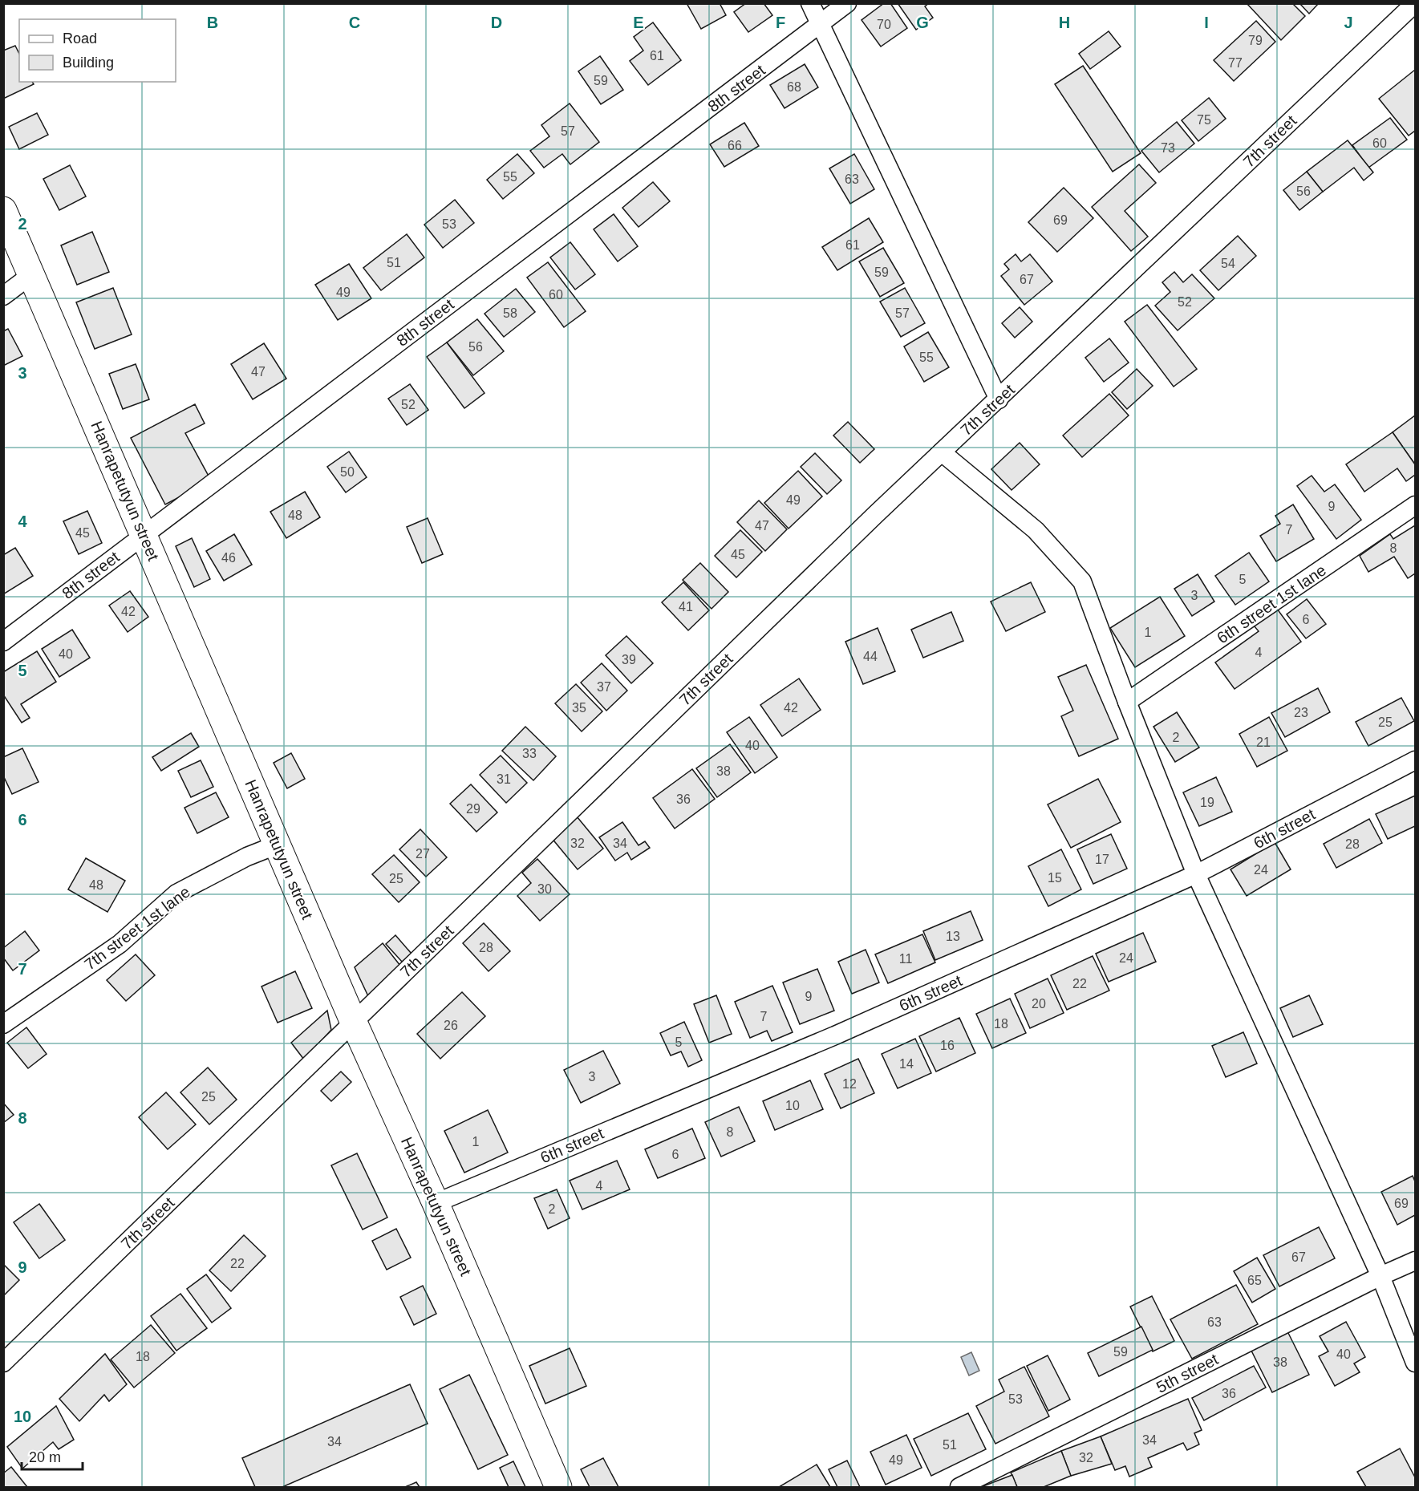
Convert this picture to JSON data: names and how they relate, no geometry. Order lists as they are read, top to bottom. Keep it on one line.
{"streets":{"main road":["Hanrapetutyun street"],"street":["8th street","7th street","6th street 1st lane","6th street","7th street 1st lane","5th street"]},"crossings":[["8th street","Hanrapetutyun street"],["7th street","Hanrapetutyun street"],["Hanrapetutyun street","6th street"],["Hanrapetutyun street","7th street 1st lane"]],"house_numbers":["70","79","61","77","59","68","75","57","60","66","73","55","63","56","69","53","61","51","54","59","67","49","60","52","58","57","56","55","47","52","50","49","9","48","47","7","45","8","45","46","5","3","41","42","6","1","4","40","44","39","37","35","42","23","25","2","21","40","33","38","31","36","19","29","32","34","28","27","17","24","15","25","48","30","13","28","24","11","22","9","20","7","18","26","5","16","14","3","12","25","10","8","1","6","4","69","2","67","22","65","63","59","40","18","38","36","53","34","34","51","32","49"],"legend":["Road","Building"],"scale_bar":"20 m","grid":{"columns":["B","C","D","E","F","G","H","I","J"],"rows":["2","3","4","5","6","7","8","9","10"]}}
